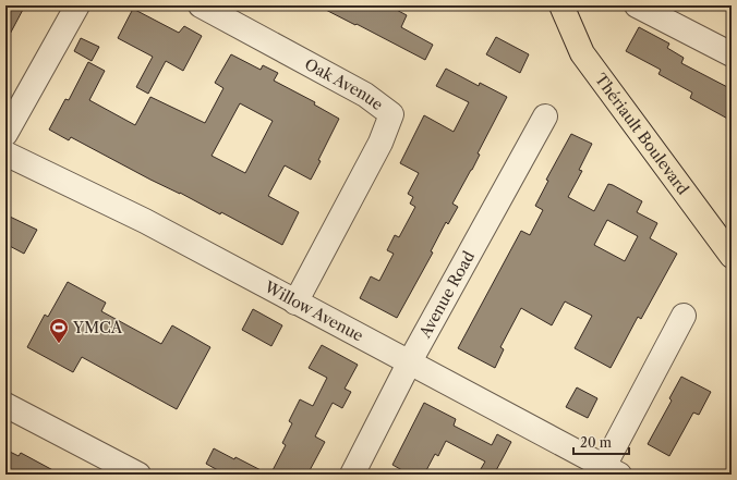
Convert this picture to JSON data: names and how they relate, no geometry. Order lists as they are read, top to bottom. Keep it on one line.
{"streets":{"main road":["Thériault Boulevard"],"street":["Oak Avenue","Avenue Road","Willow Avenue"]},"crossings":[["Oak Avenue","Willow Avenue"],["Avenue Road","Willow Avenue"]],"places":{"sports":["YMCA"]},"scale_bar":"20 m"}
